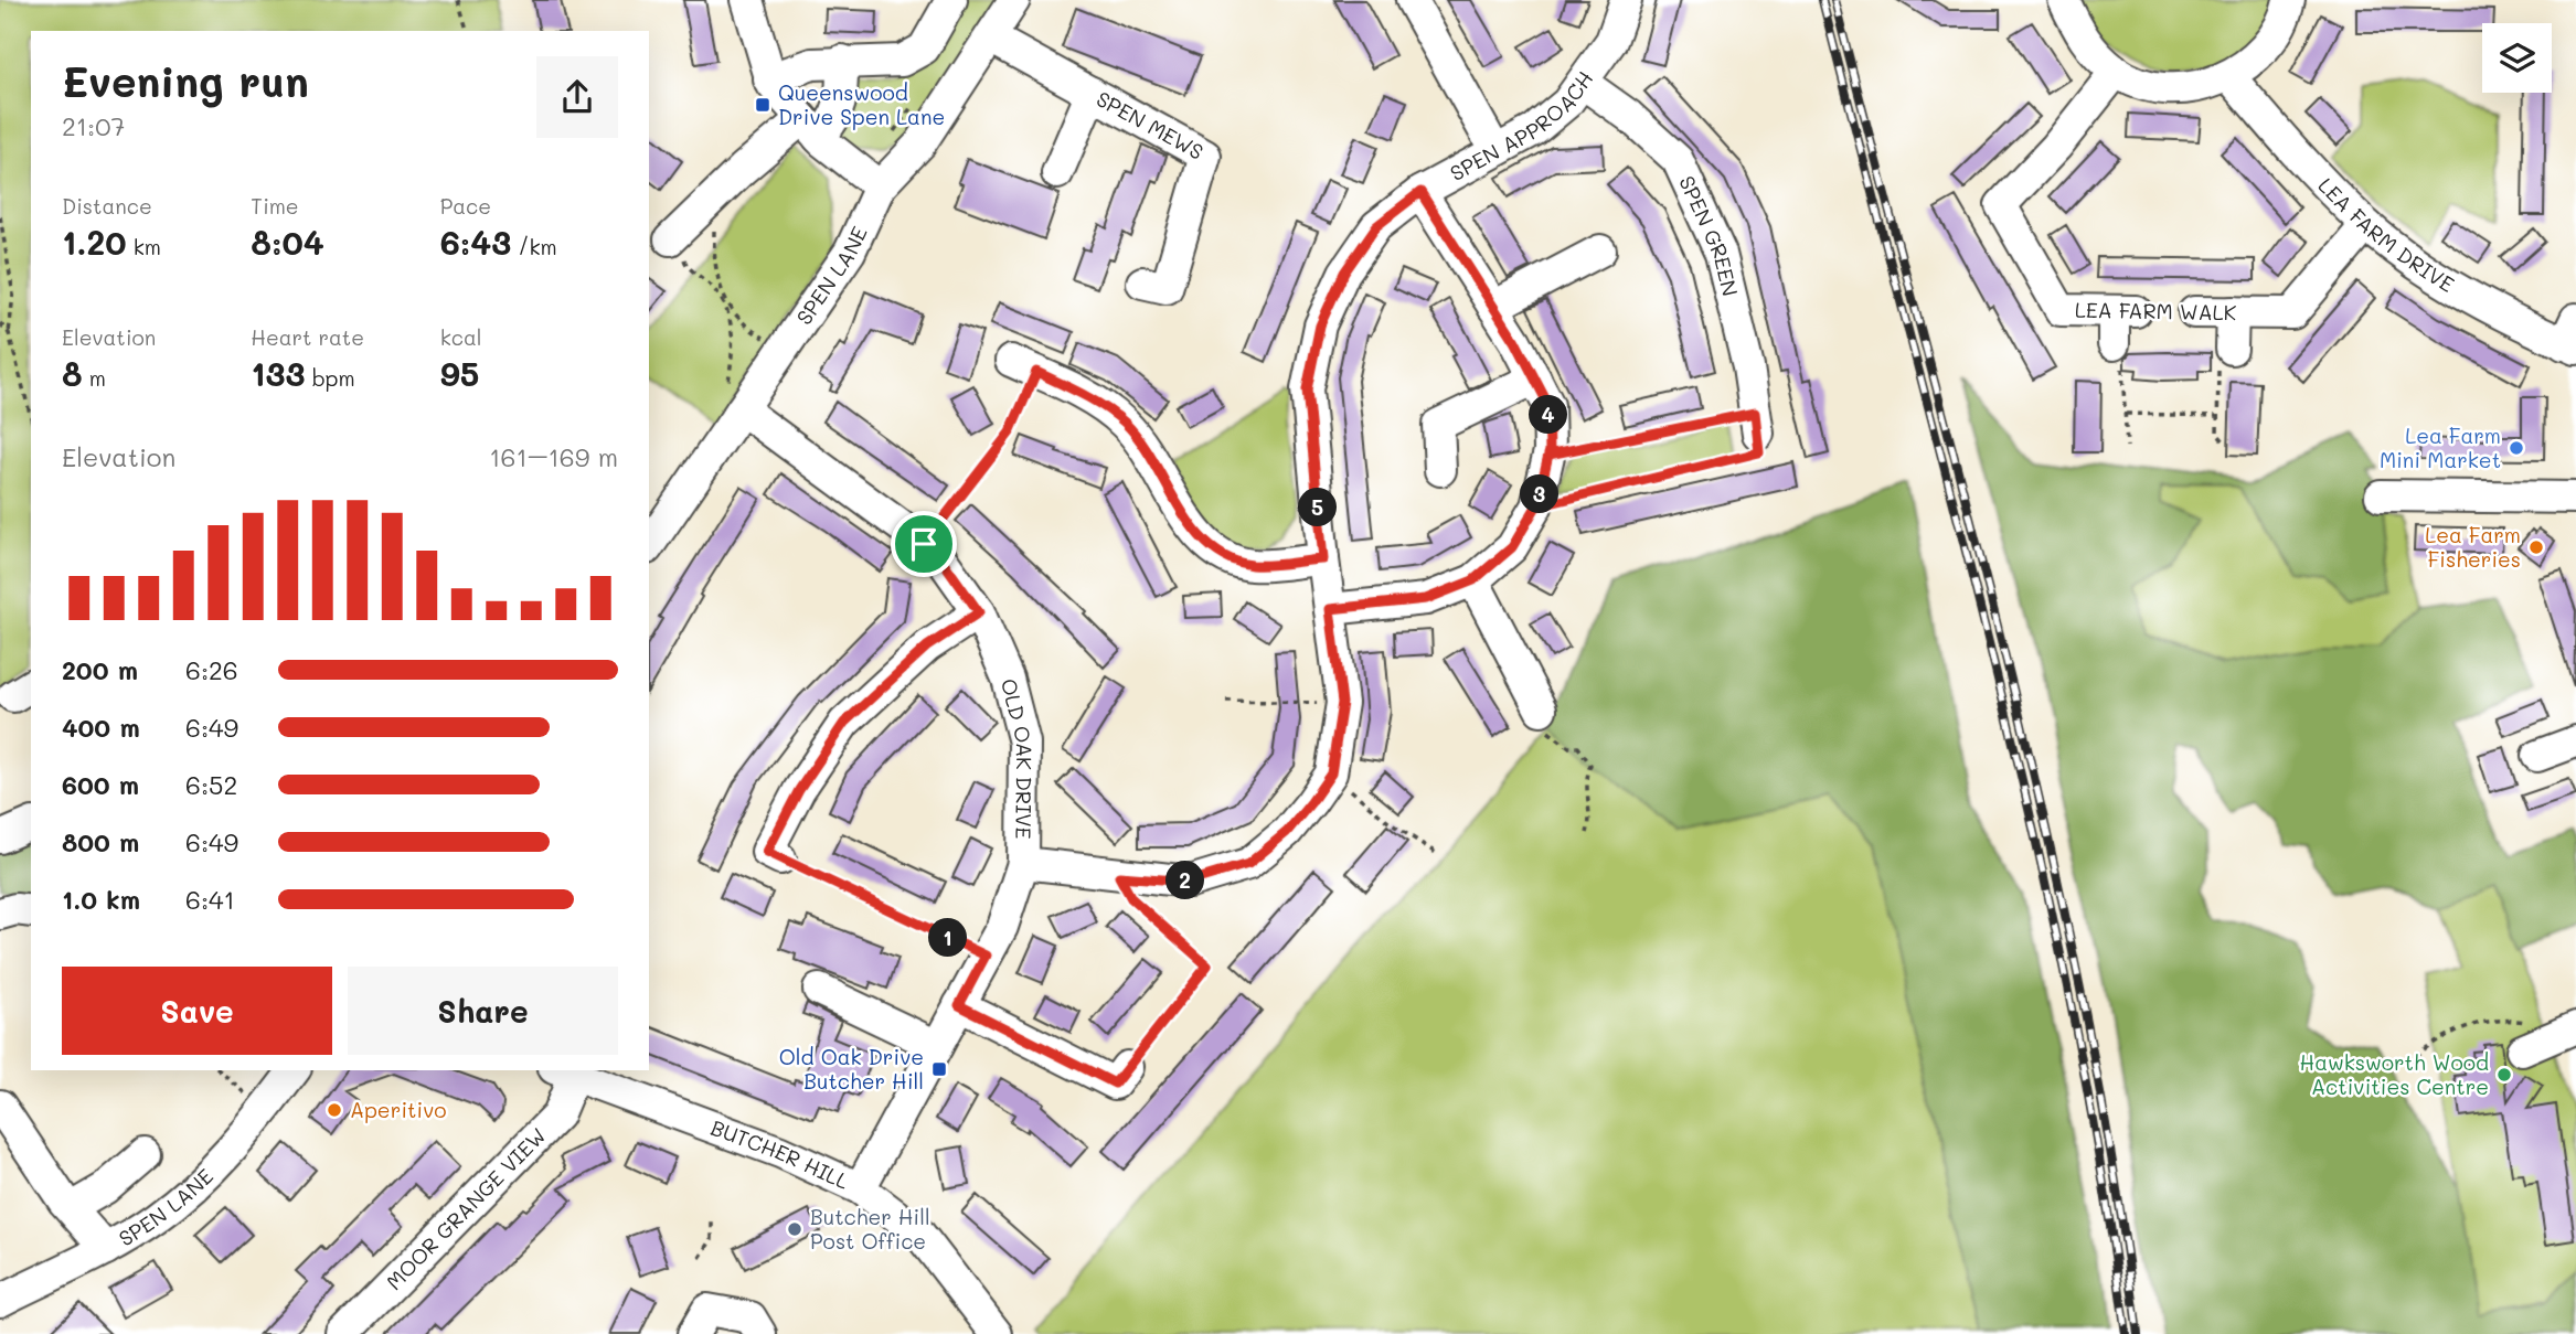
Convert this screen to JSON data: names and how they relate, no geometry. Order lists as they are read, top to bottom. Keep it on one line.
{"streets":{"street":["SPEN APPROACH","SPEN MEWS","LEA FARM DRIVE","SPEN GREEN","SPEN LANE","LEA FARM WALK","OLD OAK DRIVE","BUTCHER HILL","MOOR GRANGE VIEW"]},"crossings":[["SPEN APPROACH","SPEN GREEN"],["SPEN APPROACH","OLD OAK DRIVE"],["SPEN MEWS","SPEN LANE"],["LEA FARM DRIVE","LEA FARM WALK"],["SPEN LANE","OLD OAK DRIVE"],["OLD OAK DRIVE","BUTCHER HILL"],["BUTCHER HILL","MOOR GRANGE VIEW"]],"places":{"transit":["Queenswood Drive Spen Lane","Old Oak Drive Butcher Hill"],"other":["Lea Farm Mini Market","Lea Farm Fisheries","Hawksworth Wood Activities Centre","Aperitivo","Butcher Hill Post Office"]},"page":{"heading":["Evening run","21:07"],"stats":[["Distance","1.20 km"],["Time","8:04"],["Pace","6:43 /km"],["Elevation","8 m"],["Heart rate","133 bpm"],["kcal","95"]],"pins":["4","3","5","2","1"],"chart":["Elevation","161–169 m"],"list":[{"name":"200 m","note":"6:26"},{"name":"400 m","note":"6:49"},{"name":"600 m","note":"6:52"},{"name":"800 m","note":"6:49"},{"name":"1.0 km","note":"6:41"}],"buttons":["Save","Share"]}}
